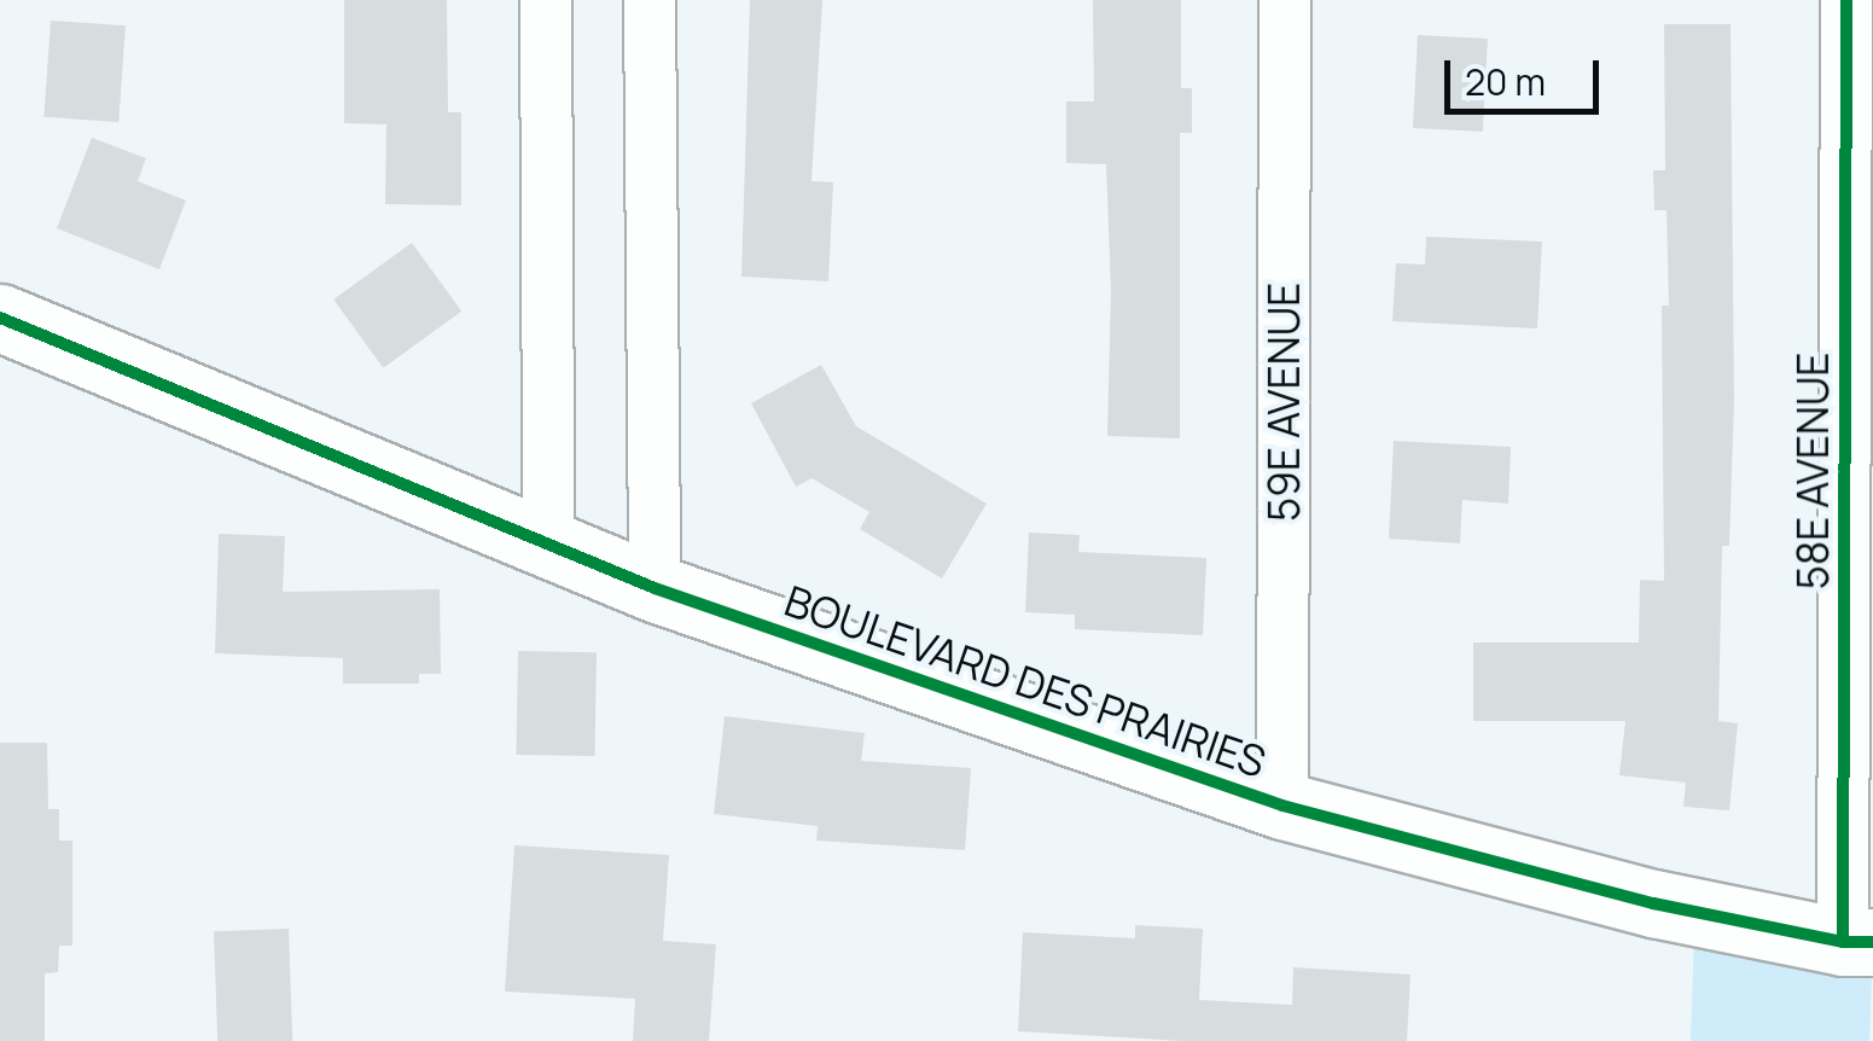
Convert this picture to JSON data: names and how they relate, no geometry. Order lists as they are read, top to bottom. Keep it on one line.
{"streets":{"street":["59E AVENUE","58E AVENUE","BOULEVARD DES PRAIRIES"]},"crossings":[["59E AVENUE","BOULEVARD DES PRAIRIES"],["58E AVENUE","BOULEVARD DES PRAIRIES"]],"scale_bar":"20 m"}
